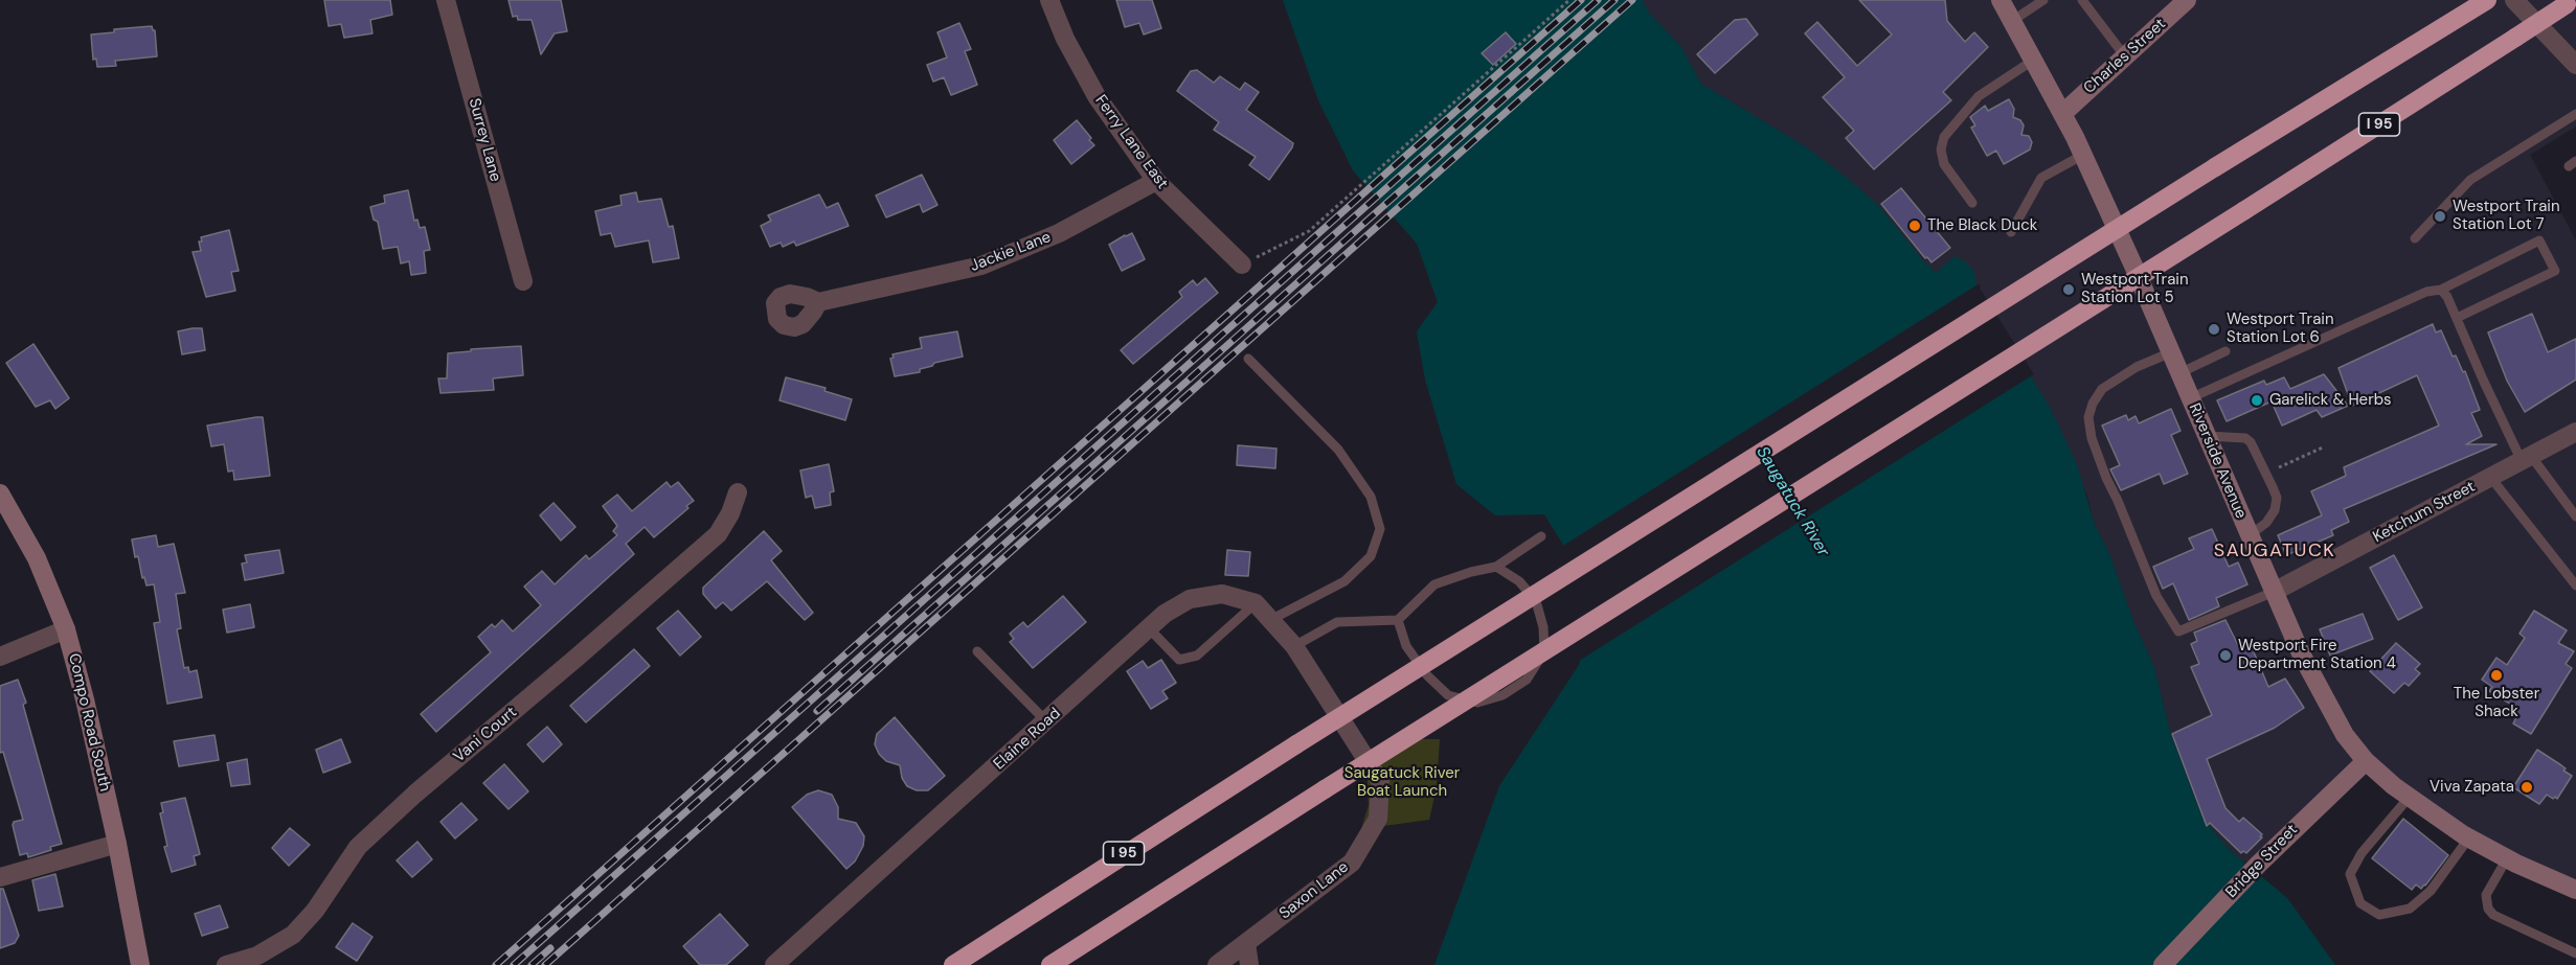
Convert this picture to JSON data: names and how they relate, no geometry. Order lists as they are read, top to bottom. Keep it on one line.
{"streets":{"highway":["I 95"],"main road":["Charles Street","Riverside Avenue","Compo Road South","Bridge Street"],"street":["Surrey Lane","Ferry Lane East","Jackie Lane","Ketchum Street","Vani Court","Elaine Road","Saxon Lane"]},"crossings":[["Charles Street","Riverside Avenue"],["Ferry Lane East","Jackie Lane"],["Riverside Avenue","Ketchum Street"],["Riverside Avenue","Bridge Street"]],"districts":["SAUGATUCK"],"water":["Saugatuck River"],"parks":["Saugatuck River Boat Launch"],"places":["Westport Train Station Lot 7","The Black Duck","Westport Train Station Lot 5","Westport Train Station Lot 6","Garelick & Herbs","Westport Fire Department Station 4","The Lobster Shack","Viva Zapata"]}
